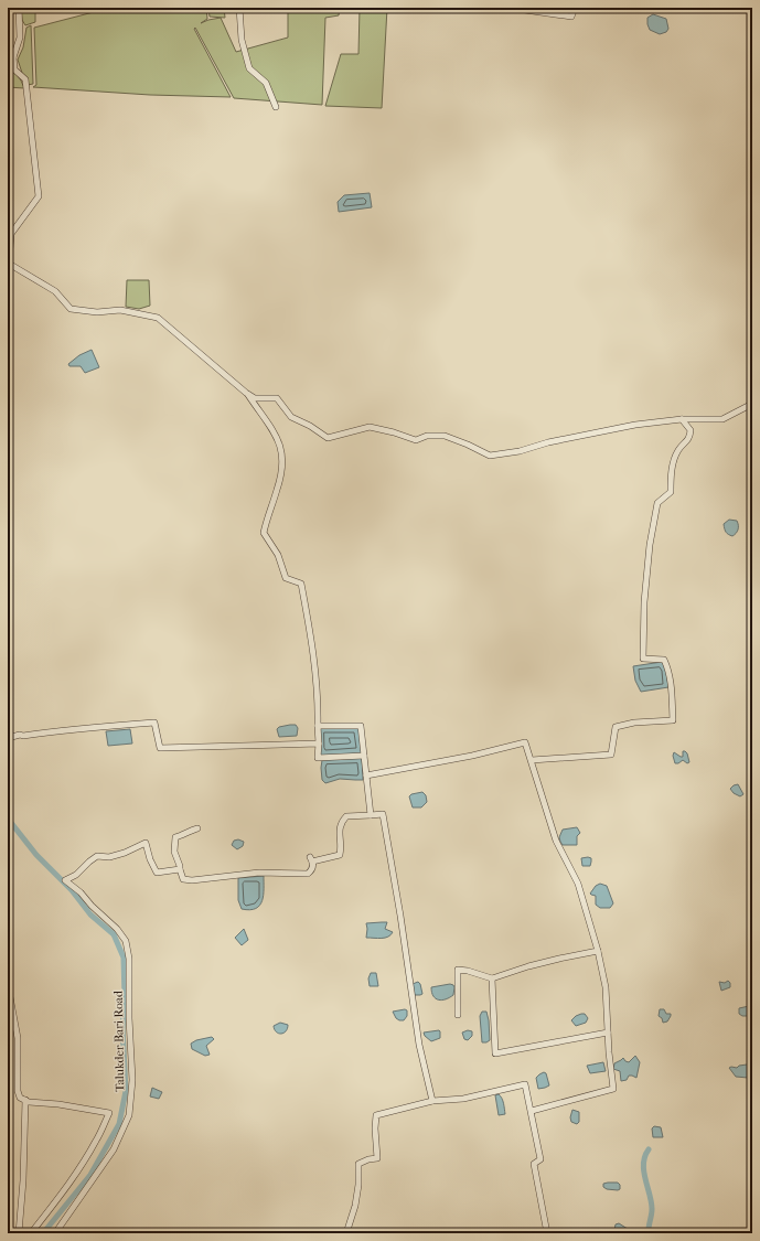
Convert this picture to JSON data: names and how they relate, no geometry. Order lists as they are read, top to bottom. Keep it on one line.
{"streets":{"street":["Talukder Bari Road"]}}
